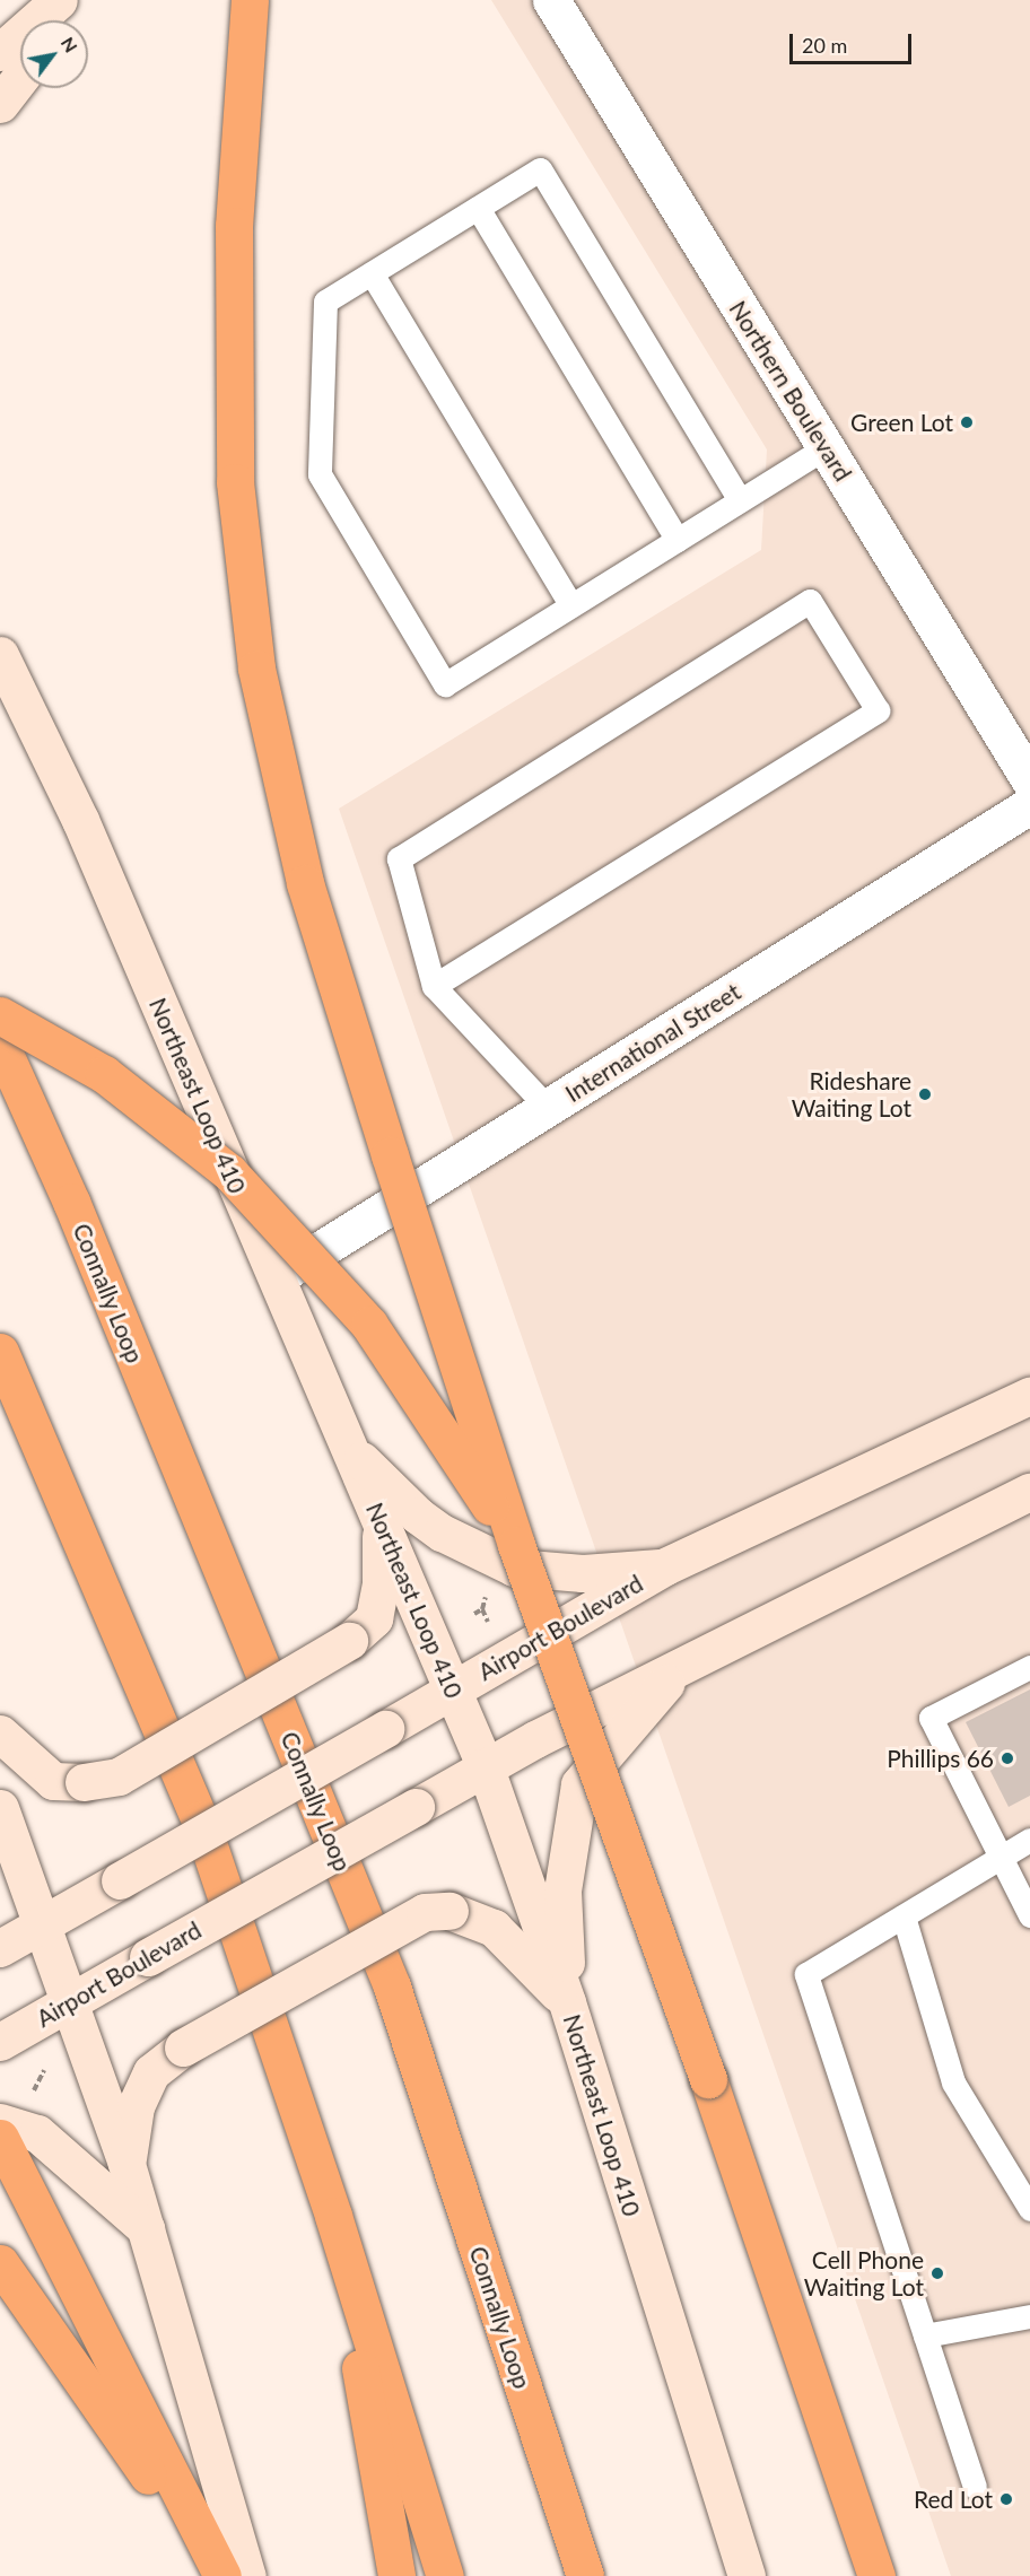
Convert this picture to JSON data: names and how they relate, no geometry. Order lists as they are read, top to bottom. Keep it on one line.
{"streets":{"highway":["Connally Loop"],"main road":["Northeast Loop 410","Airport Boulevard"],"street":["Northern Boulevard","International Street"]},"crossings":[["International Street","Northeast Loop 410"],["Northeast Loop 410","Airport Boulevard"]],"places":["Green Lot","Rideshare Waiting Lot","Phillips 66","Cell Phone Waiting Lot","Red Lot"],"scale_bar":"20 m","north":"top right"}
